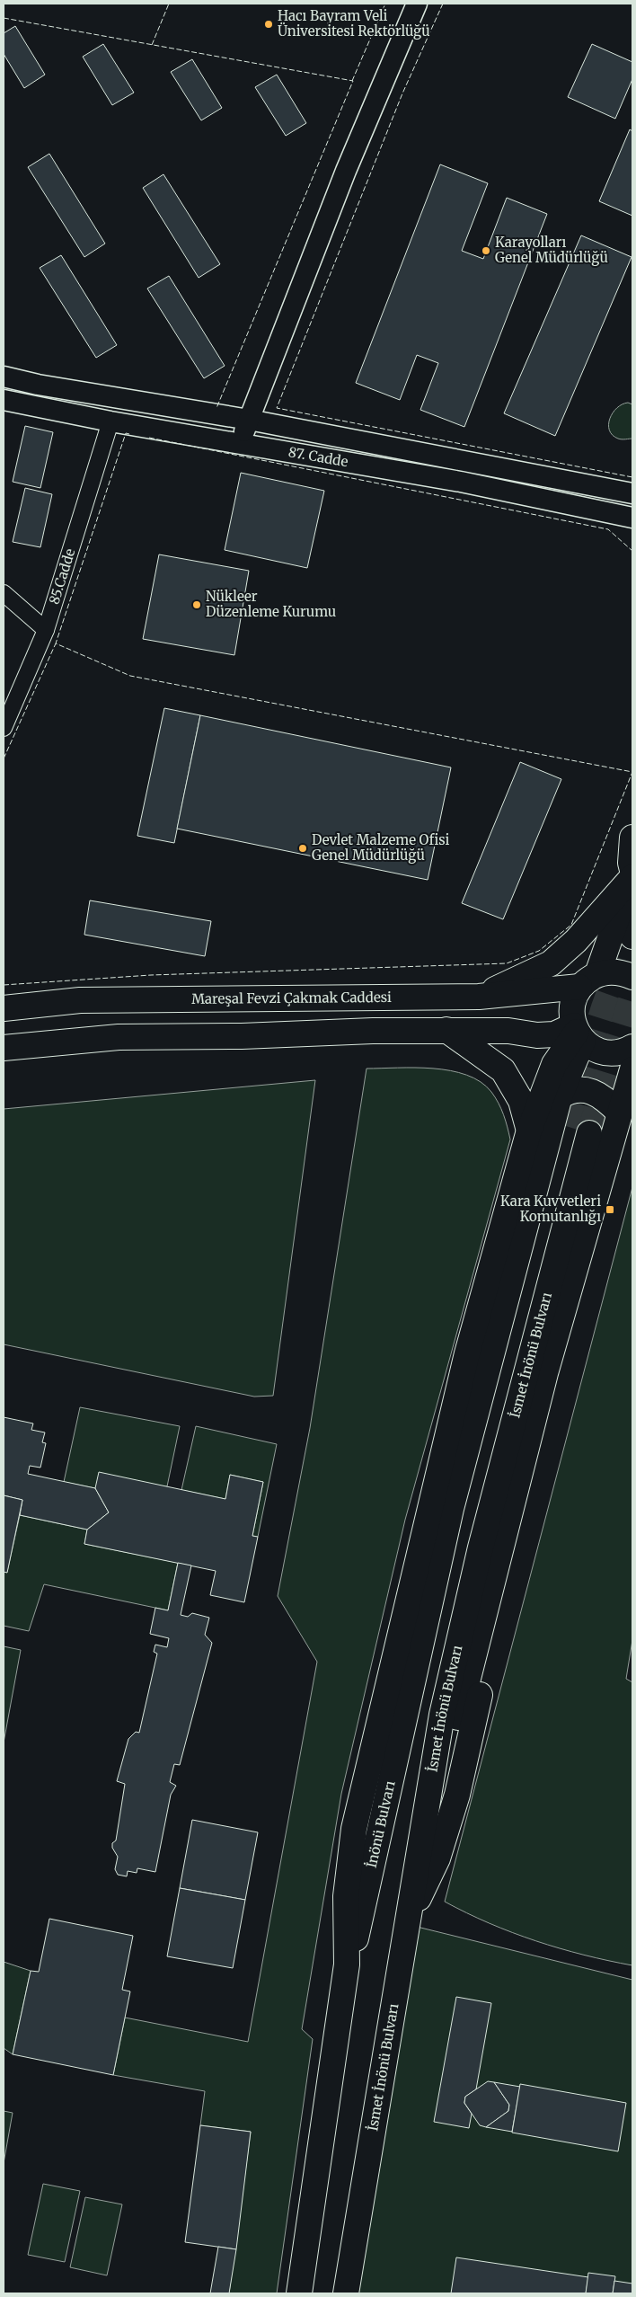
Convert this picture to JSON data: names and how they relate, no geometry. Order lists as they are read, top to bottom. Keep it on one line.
{"streets":{"main road":["Mareşal Fevzi Çakmak Caddesi","İsmet İnönü Bulvarı","İnönü Bulvarı"],"street":["87. Cadde","85.Cadde"]},"crossings":[["87. Cadde","85.Cadde"],["İsmet İnönü Bulvarı","İnönü Bulvarı"]],"places":{"other":["Hacı Bayram Veli Üniversitesi Rektörlüğü","Karayolları Genel Müdürlüğü","Nükleer Düzenleme Kurumu","Devlet Malzeme Ofisi Genel Müdürlüğü"],"transit":["Kara Kuvvetleri Komutanlığı"]}}
